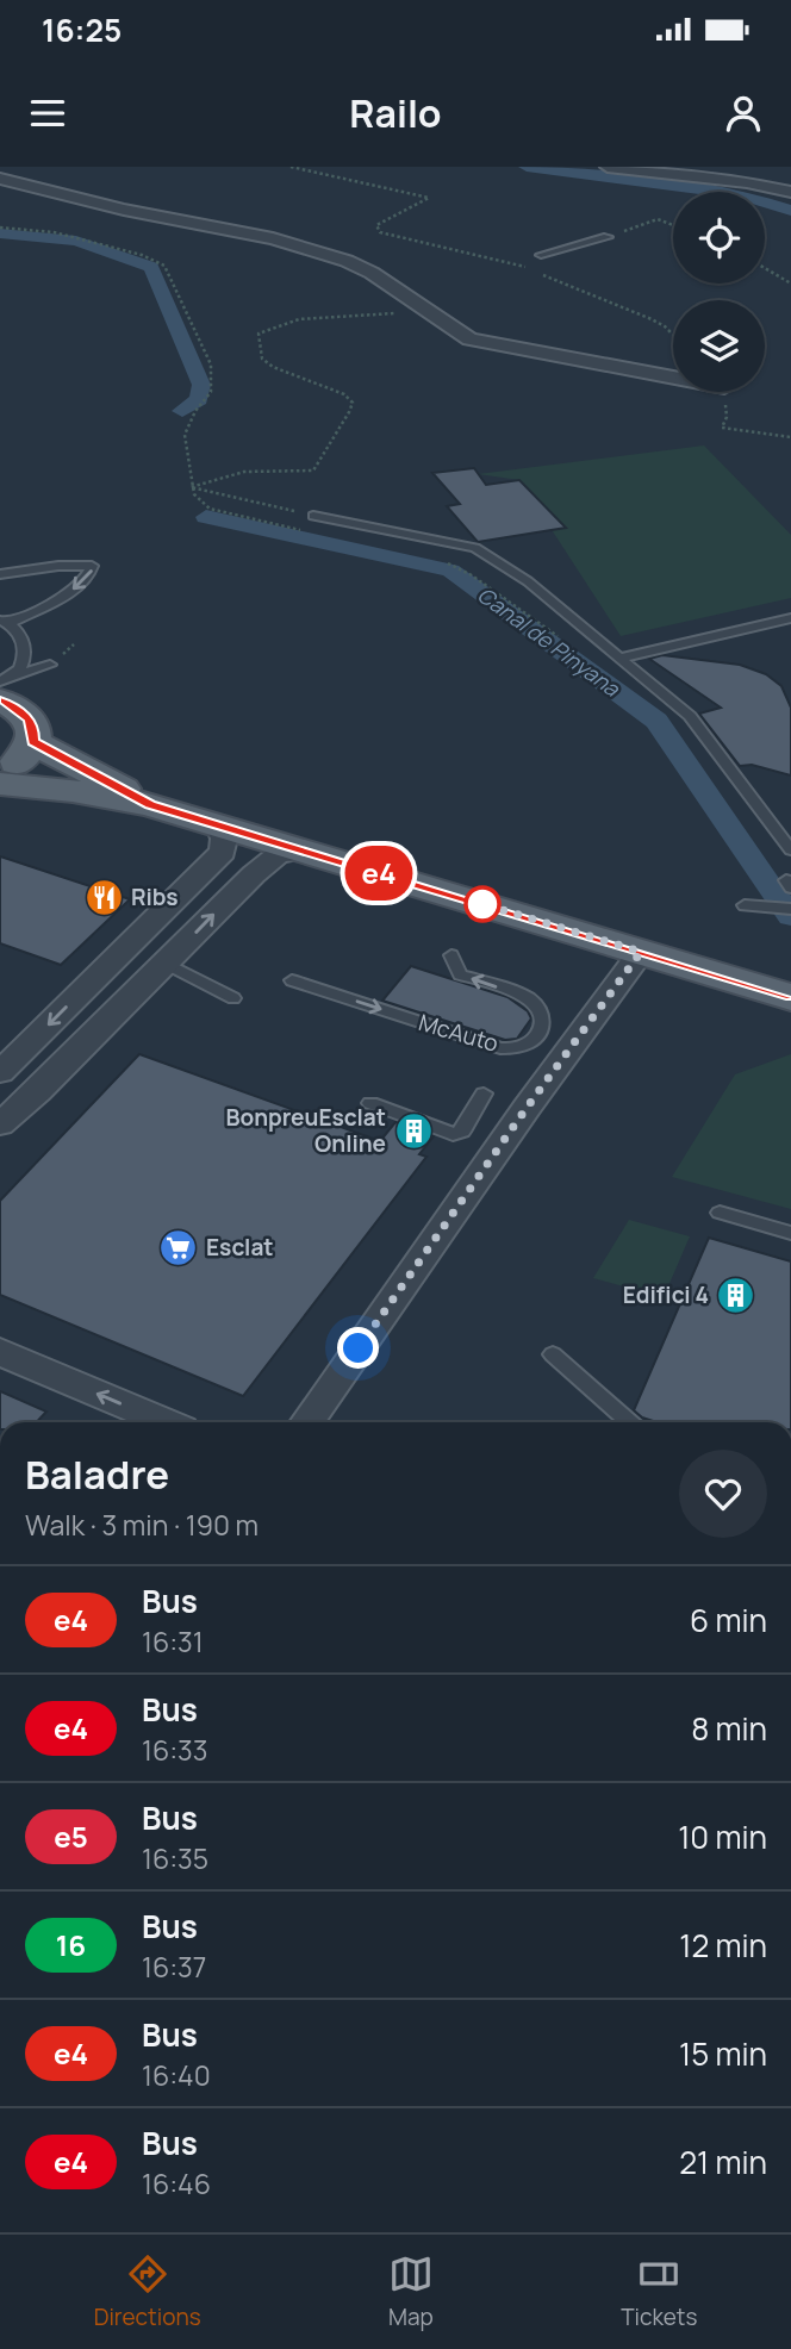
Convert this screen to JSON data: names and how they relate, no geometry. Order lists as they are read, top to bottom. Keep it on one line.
{"streets":{"lane":["McAuto"]},"water":["Canal de Pinyana"],"places":{"restaurant":["Ribs"],"building":["BonpreuEsclat Online","Edifici 4"],"supermarket":["Esclat"]},"lines":["bus line e4"],"page":{"status":"16:25","header":"Railo","on_map":"e4","heading":["Baladre","Walk · 3 min · 190 m"],"list":[{"mark":"e4","name":"Bus","note":"16:31","value":"6 min"},{"mark":"e4","name":"Bus","note":"16:33","value":"8 min"},{"mark":"e5","name":"Bus","note":"16:35","value":"10 min"},{"mark":"16","name":"Bus","note":"16:37","value":"12 min"},{"mark":"e4","name":"Bus","note":"16:40","value":"15 min"},{"mark":"e4","name":"Bus","note":"16:46","value":"21 min"}],"tabs":["Directions","Map","Tickets"]}}
